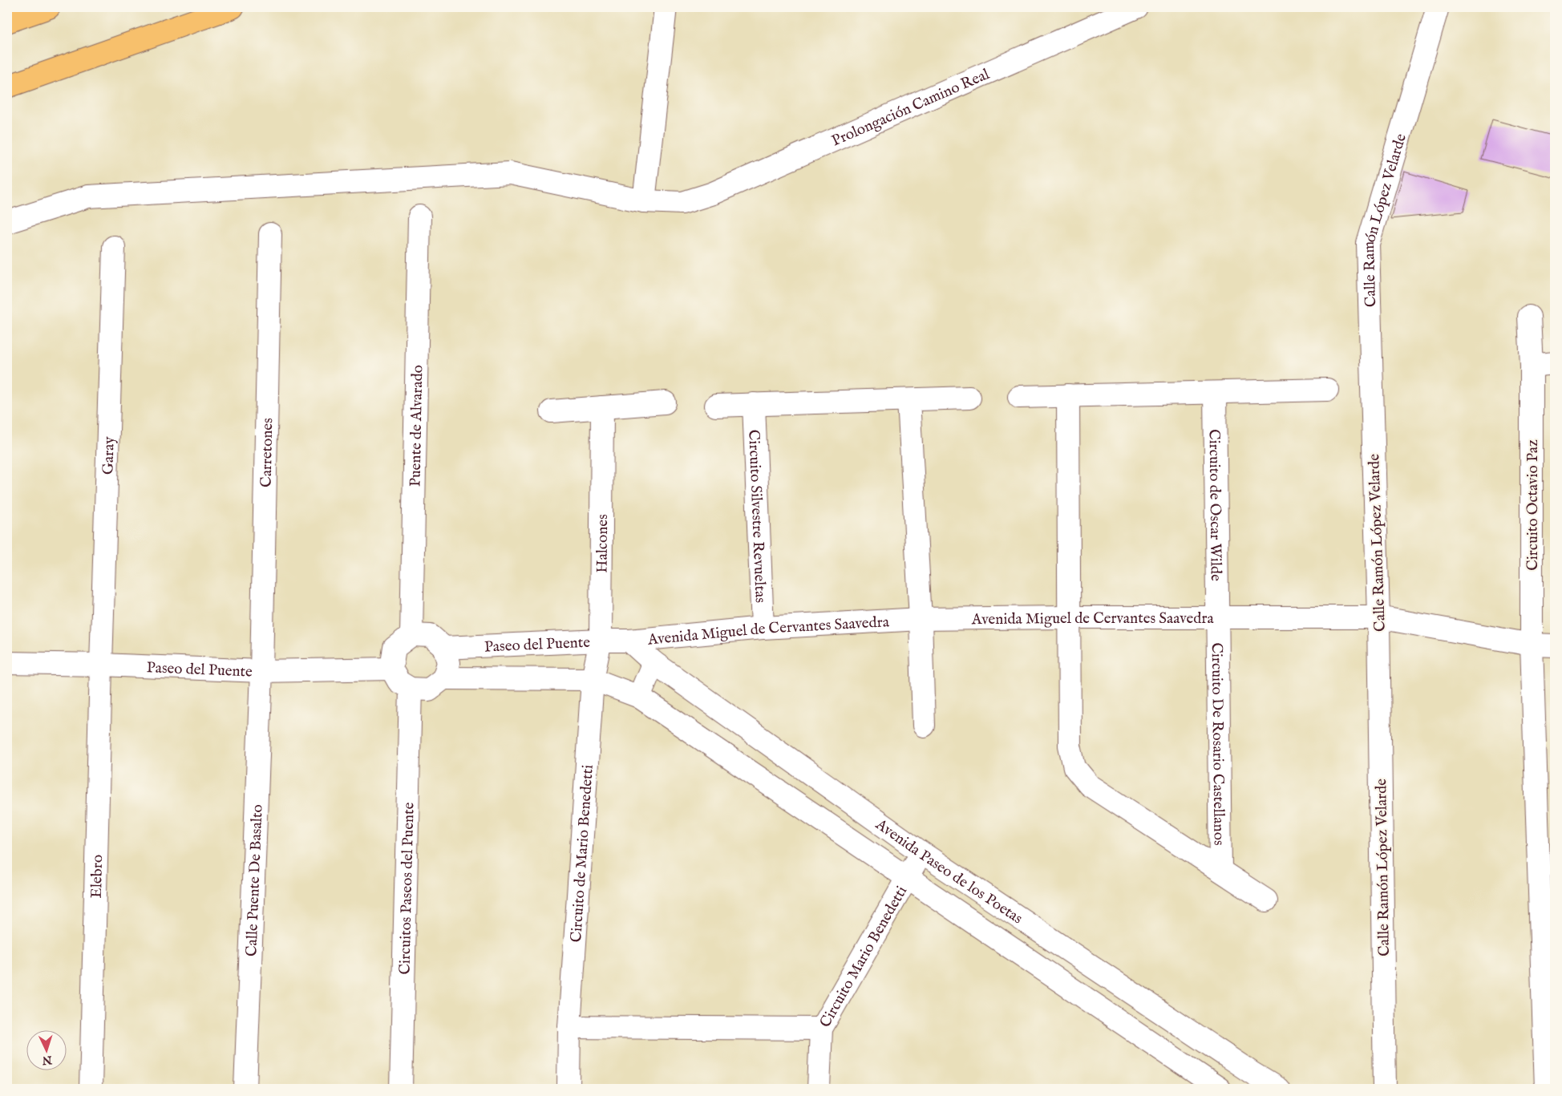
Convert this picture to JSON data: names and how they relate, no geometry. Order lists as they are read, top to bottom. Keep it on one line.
{"streets":{"street":["Prolongación Camino Real","Calle Ramón López Velarde","Puente de Alvarado","Carretones","Garay","Circuito de Oscar Wilde","Circuito Octavio Paz","Circuito Silvestre Revueltas","Halcones","Avenida Miguel de Cervantes Saavedra","Paseo del Puente","Circuito De Rosario Castellanos","Circuito de Mario Benedetti","Avenida Paseo de los Poetas","Elebro","Calle Puente De Basalto","Circuitos Paseos del Puente","Circuito Mario Benedetti"]},"crossings":[["Calle Ramón López Velarde","Avenida Miguel de Cervantes Saavedra"],["Puente de Alvarado","Paseo del Puente"],["Puente de Alvarado","Circuitos Paseos del Puente"],["Carretones","Paseo del Puente"],["Carretones","Calle Puente De Basalto"],["Garay","Paseo del Puente"],["Garay","Elebro"],["Circuito de Oscar Wilde","Avenida Miguel de Cervantes Saavedra"],["Circuito de Oscar Wilde","Circuito De Rosario Castellanos"],["Circuito Octavio Paz","Avenida Miguel de Cervantes Saavedra"],["Circuito Silvestre Revueltas","Avenida Miguel de Cervantes Saavedra"],["Halcones","Paseo del Puente"],["Halcones","Circuito de Mario Benedetti"],["Halcones","Avenida Paseo de los Poetas"],["Avenida Miguel de Cervantes Saavedra","Paseo del Puente"],["Avenida Miguel de Cervantes Saavedra","Circuito De Rosario Castellanos"],["Avenida Miguel de Cervantes Saavedra","Avenida Paseo de los Poetas"],["Paseo del Puente","Avenida Paseo de los Poetas"],["Paseo del Puente","Elebro"],["Paseo del Puente","Calle Puente De Basalto"],["Paseo del Puente","Circuitos Paseos del Puente"],["Circuito de Mario Benedetti","Avenida Paseo de los Poetas"],["Avenida Paseo de los Poetas","Circuito Mario Benedetti"]],"north":"bottom"}
